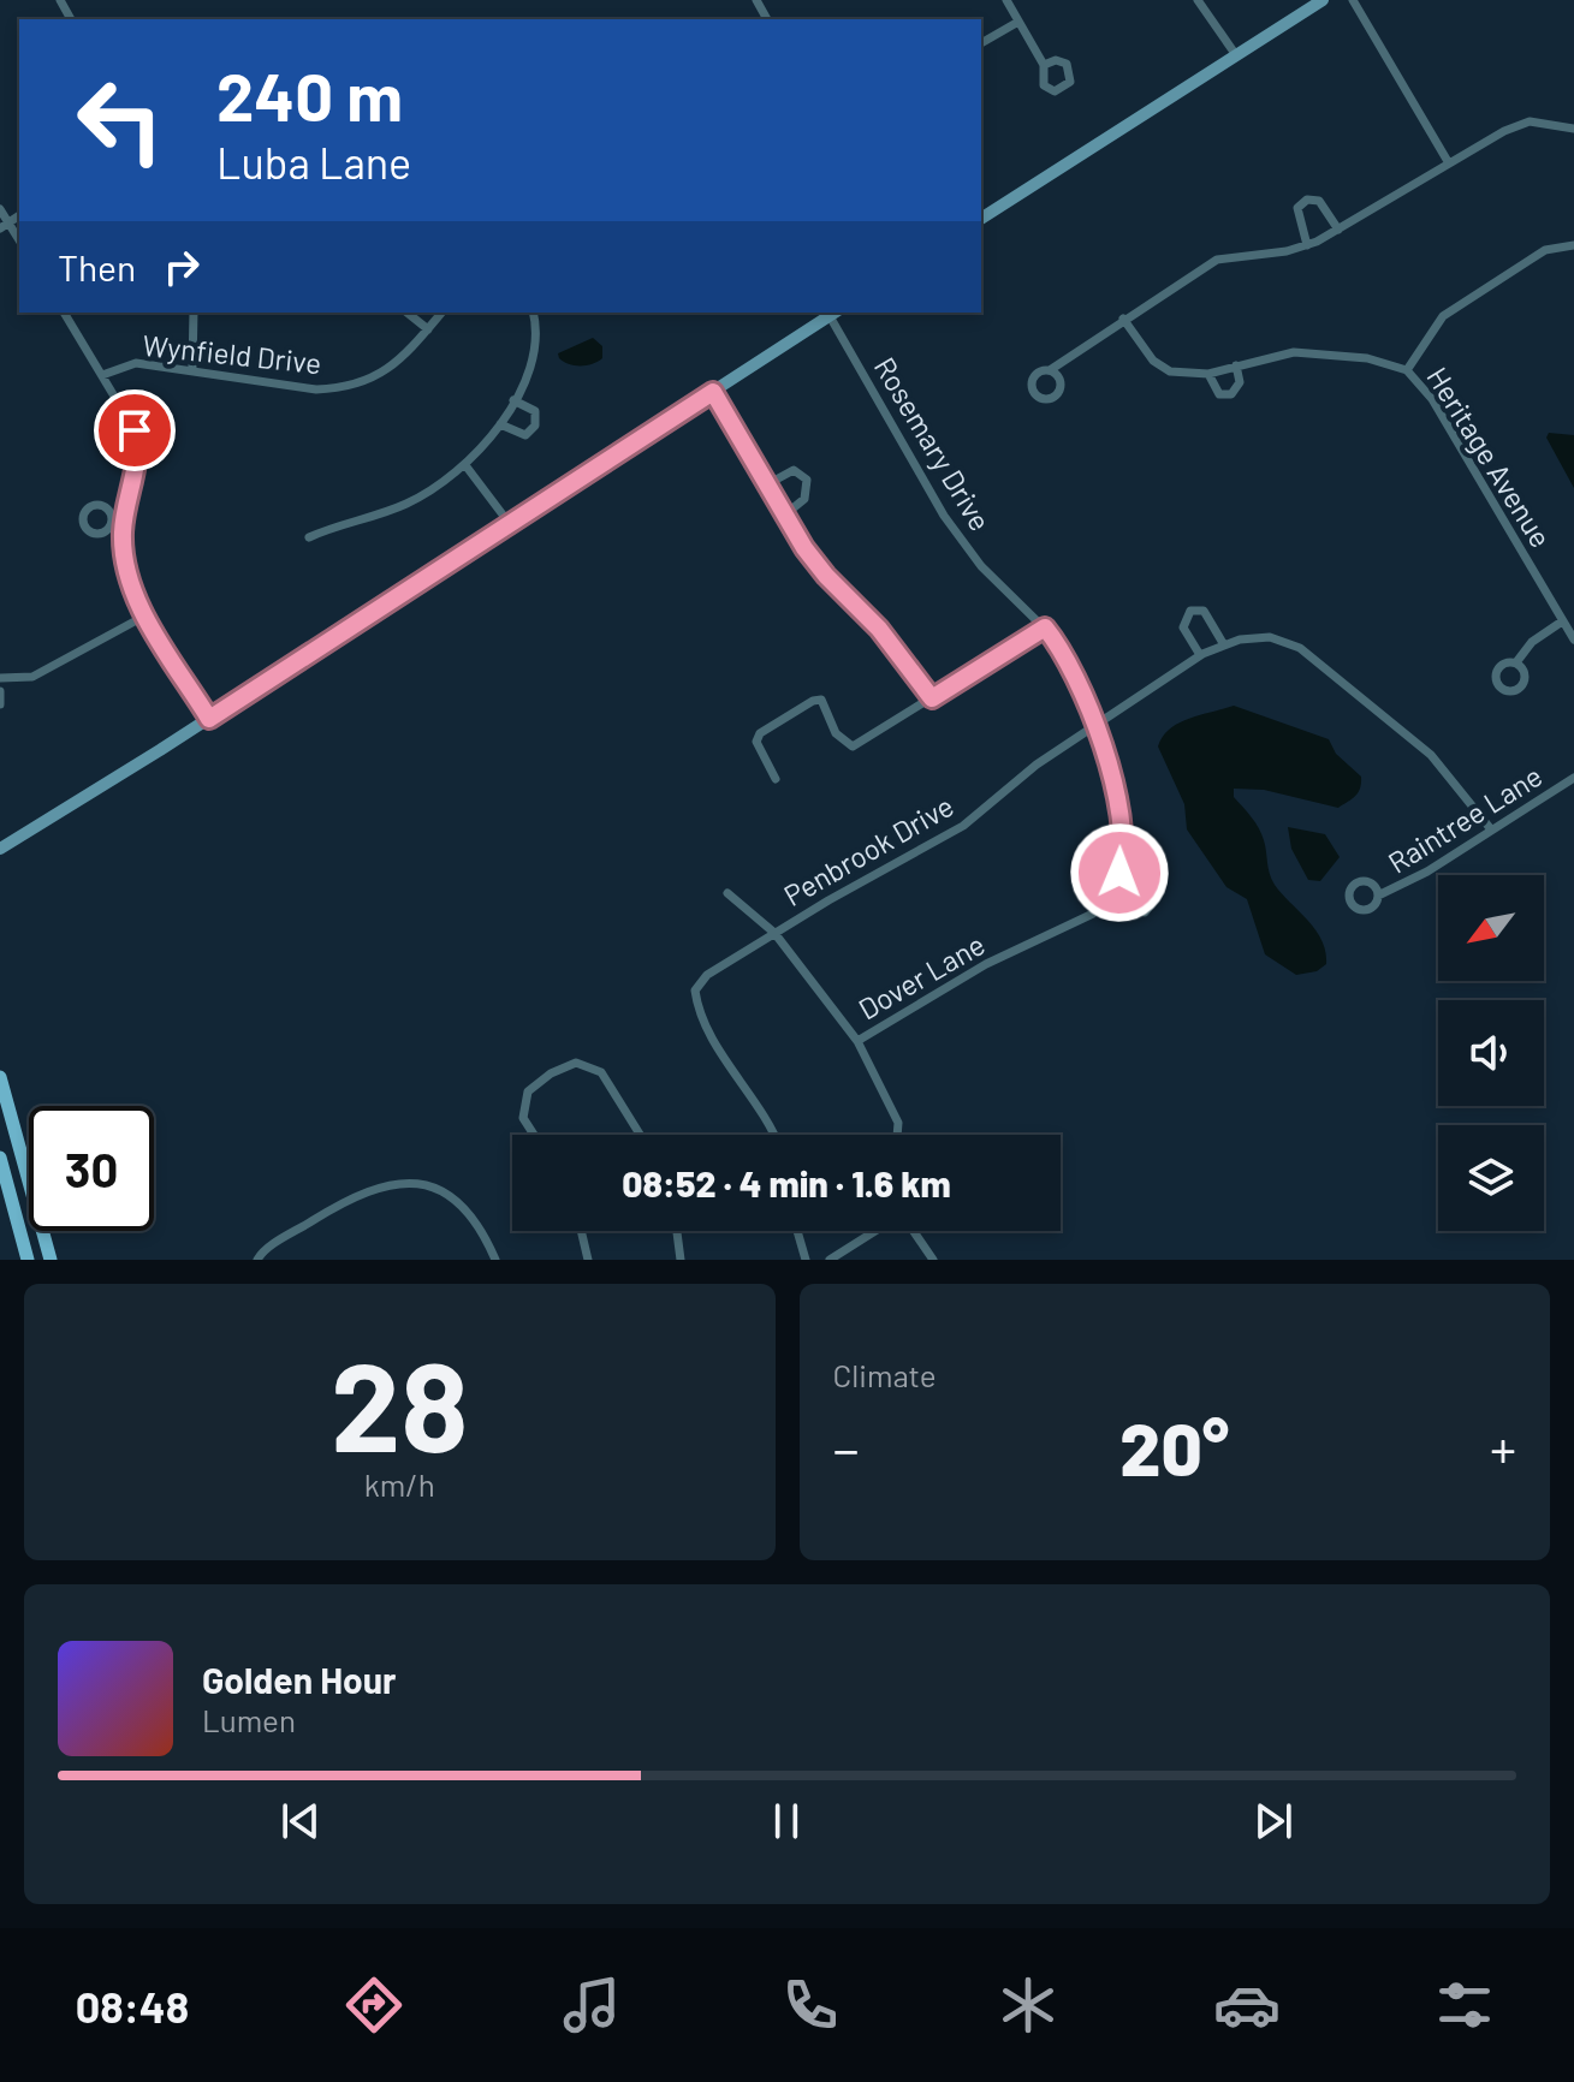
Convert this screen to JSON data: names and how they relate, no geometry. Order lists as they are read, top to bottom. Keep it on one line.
{"streets":{"street":["Wynfield Drive","Rosemary Drive","Heritage Avenue","Raintree Lane","Penbrook Drive","Dover Lane"]},"crossings":[["Rosemary Drive","Penbrook Drive"],["Rosemary Drive","Dover Lane"],["Raintree Lane","Penbrook Drive"]],"north":"bottom left","page":{"turn":["240 m","Luba Lane"],"then":"Then","limit":"30","trip":"08:52 · 4 min · 1.6 km","tile":[["28","km/h"],"Climate"],"heat":["−","20°","+"],"song":["Golden Hour","Lumen"],"tabs":"08:48"}}
